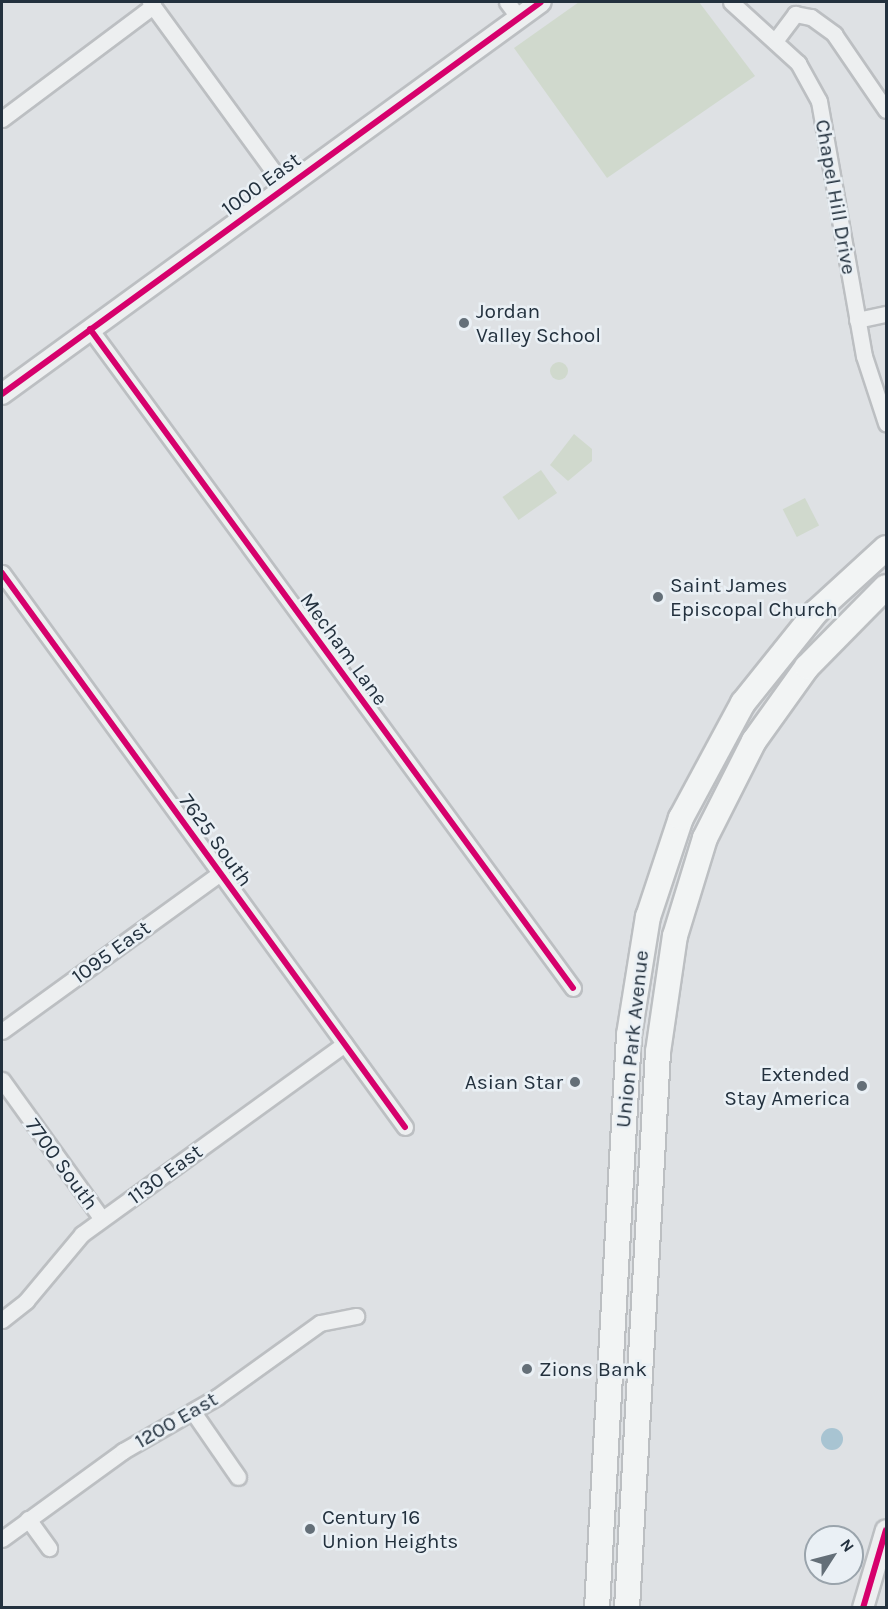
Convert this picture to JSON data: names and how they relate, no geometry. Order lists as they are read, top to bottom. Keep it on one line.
{"streets":{"main road":["Union Park Avenue"],"street":["1000 East","Chapel Hill Drive","Mecham Lane","7625 South","1095 East","7700 South","1130 East","1200 East"]},"crossings":[["1000 East","Mecham Lane"],["7625 South","1095 East"],["7625 South","1130 East"],["7700 South","1130 East"]],"places":["Jordan Valley School","Saint James Episcopal Church","Asian Star","Extended Stay America","Zions Bank","Century 16 Union Heights"],"north":"top right"}
